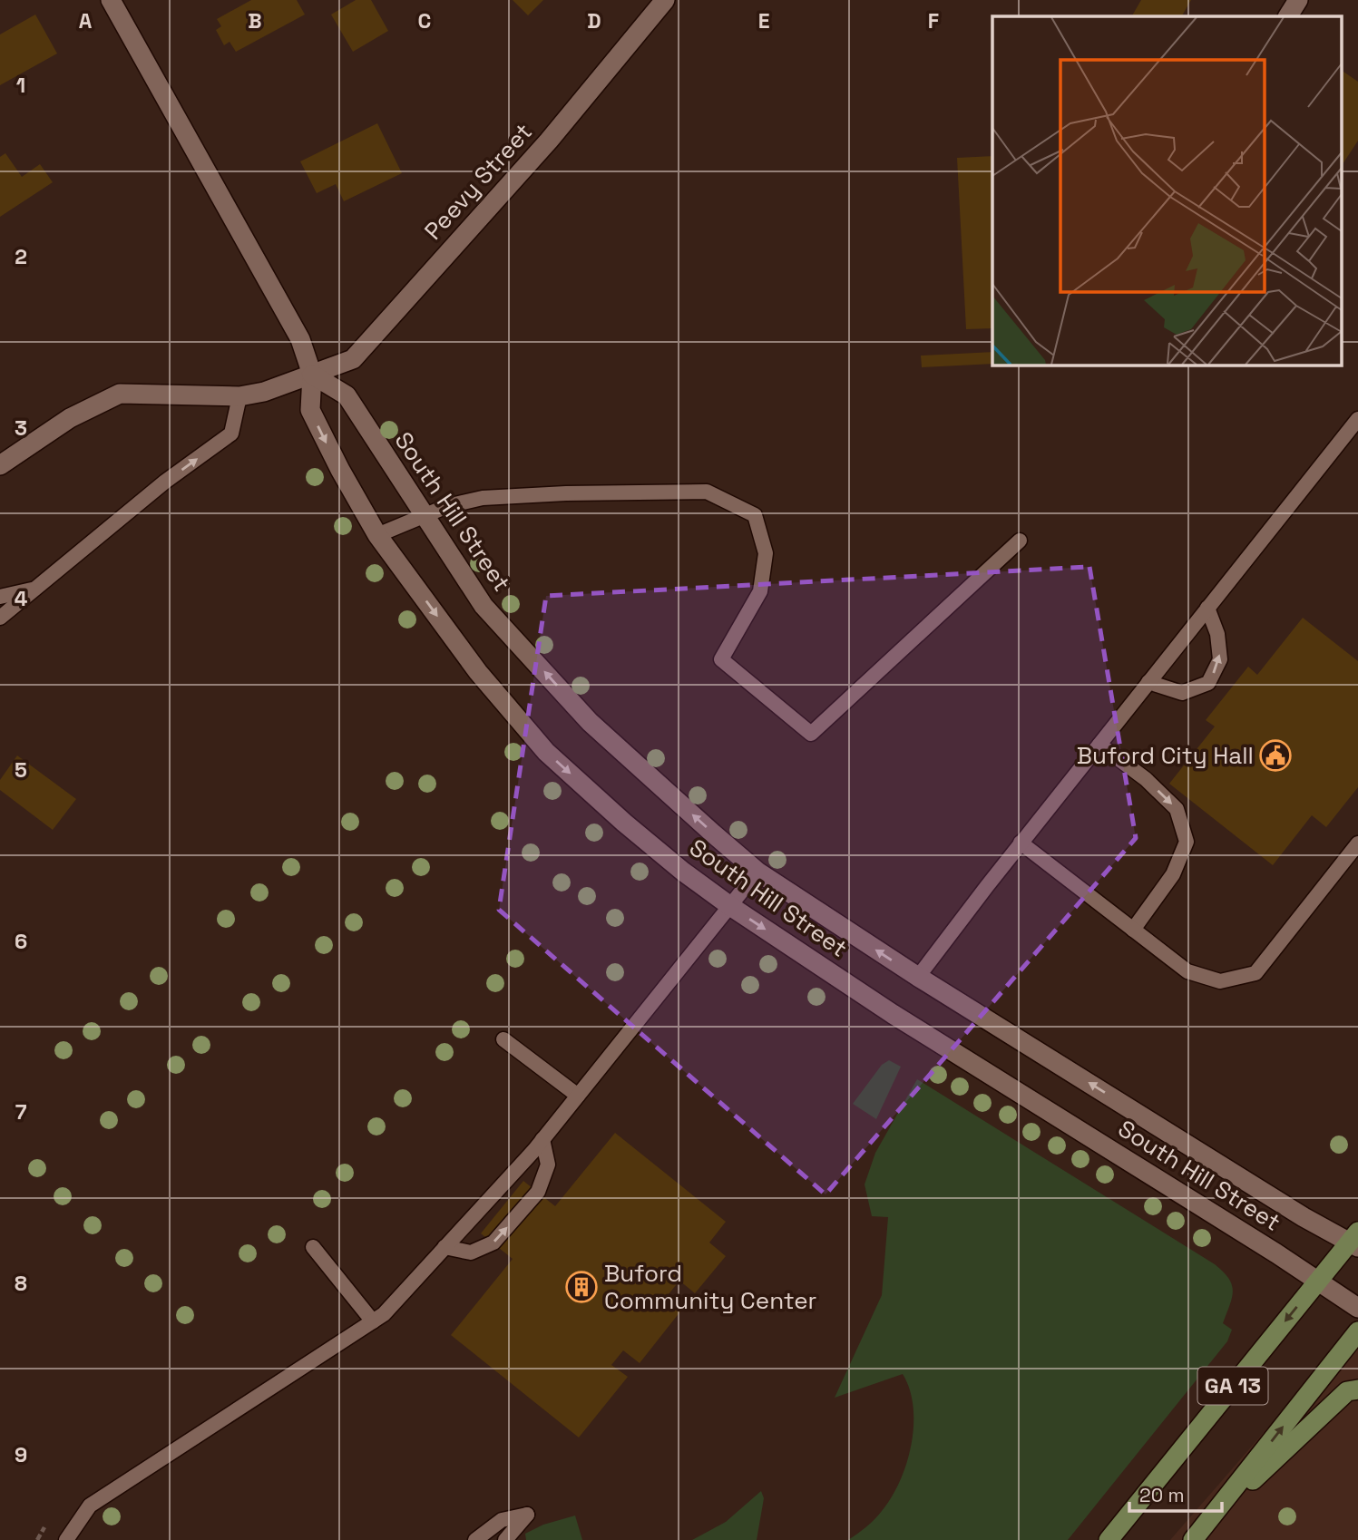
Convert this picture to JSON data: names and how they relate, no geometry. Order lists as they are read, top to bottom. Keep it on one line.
{"streets":{"main road":["GA 13"],"street":["Peevy Street","South Hill Street"]},"crossings":[["Peevy Street","South Hill Street"],["South Hill Street","GA 13"]],"places":{"public building":["Buford City Hall"],"building":["Buford Community Center"]},"scale_bar":"20 m","grid":{"columns":["A","B","C","D","E","F"],"rows":["1","2","3","4","5","6","7","8","9"]}}
